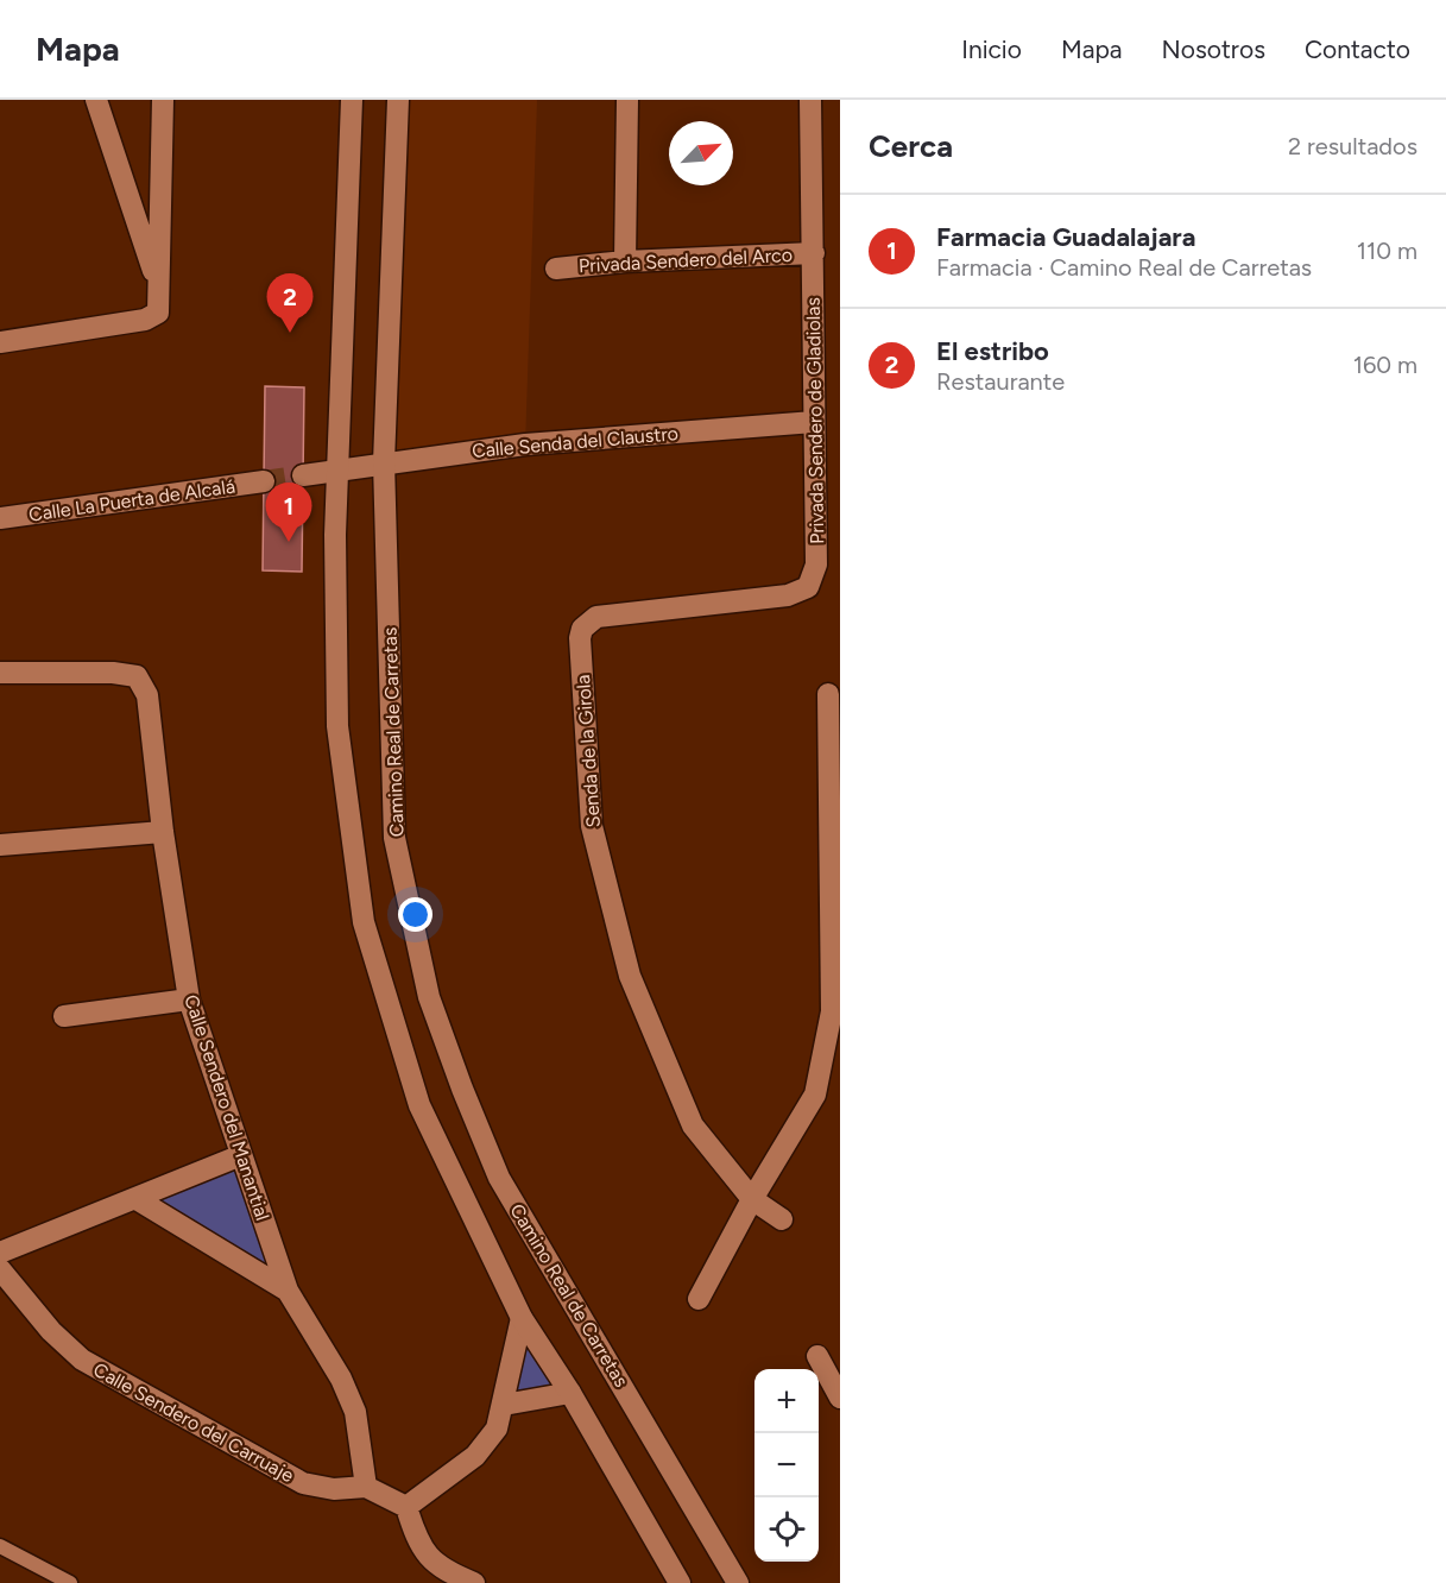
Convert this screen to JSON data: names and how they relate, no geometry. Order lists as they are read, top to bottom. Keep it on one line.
{"streets":{"street":["Privada Sendero del Arco","Privada Sendero de Gladiolas","Calle Senda del Claustro","Calle La Puerta de Alcalá","Camino Real de Carretas","Senda de la Girola","Calle Sendero del Manantial","Calle Sendero del Carruaje"]},"crossings":[["Privada Sendero del Arco","Privada Sendero de Gladiolas"],["Privada Sendero de Gladiolas","Calle Senda del Claustro"],["Privada Sendero de Gladiolas","Senda de la Girola"],["Calle Senda del Claustro","Camino Real de Carretas"],["Calle Sendero del Manantial","Calle Sendero del Carruaje"]],"north":"top right","page":{"header":"Mapa","nav":["Inicio","Mapa","Nosotros","Contacto"],"heading":["Cerca","2 resultados"],"list":[{"mark":"1","name":"Farmacia Guadalajara","note":"Farmacia · Camino Real de Carretas","value":"110 m"},{"mark":"2","name":"El estribo","note":"Restaurante","value":"160 m"}],"pins":["2","1"],"map_buttons":["+","−"]}}
